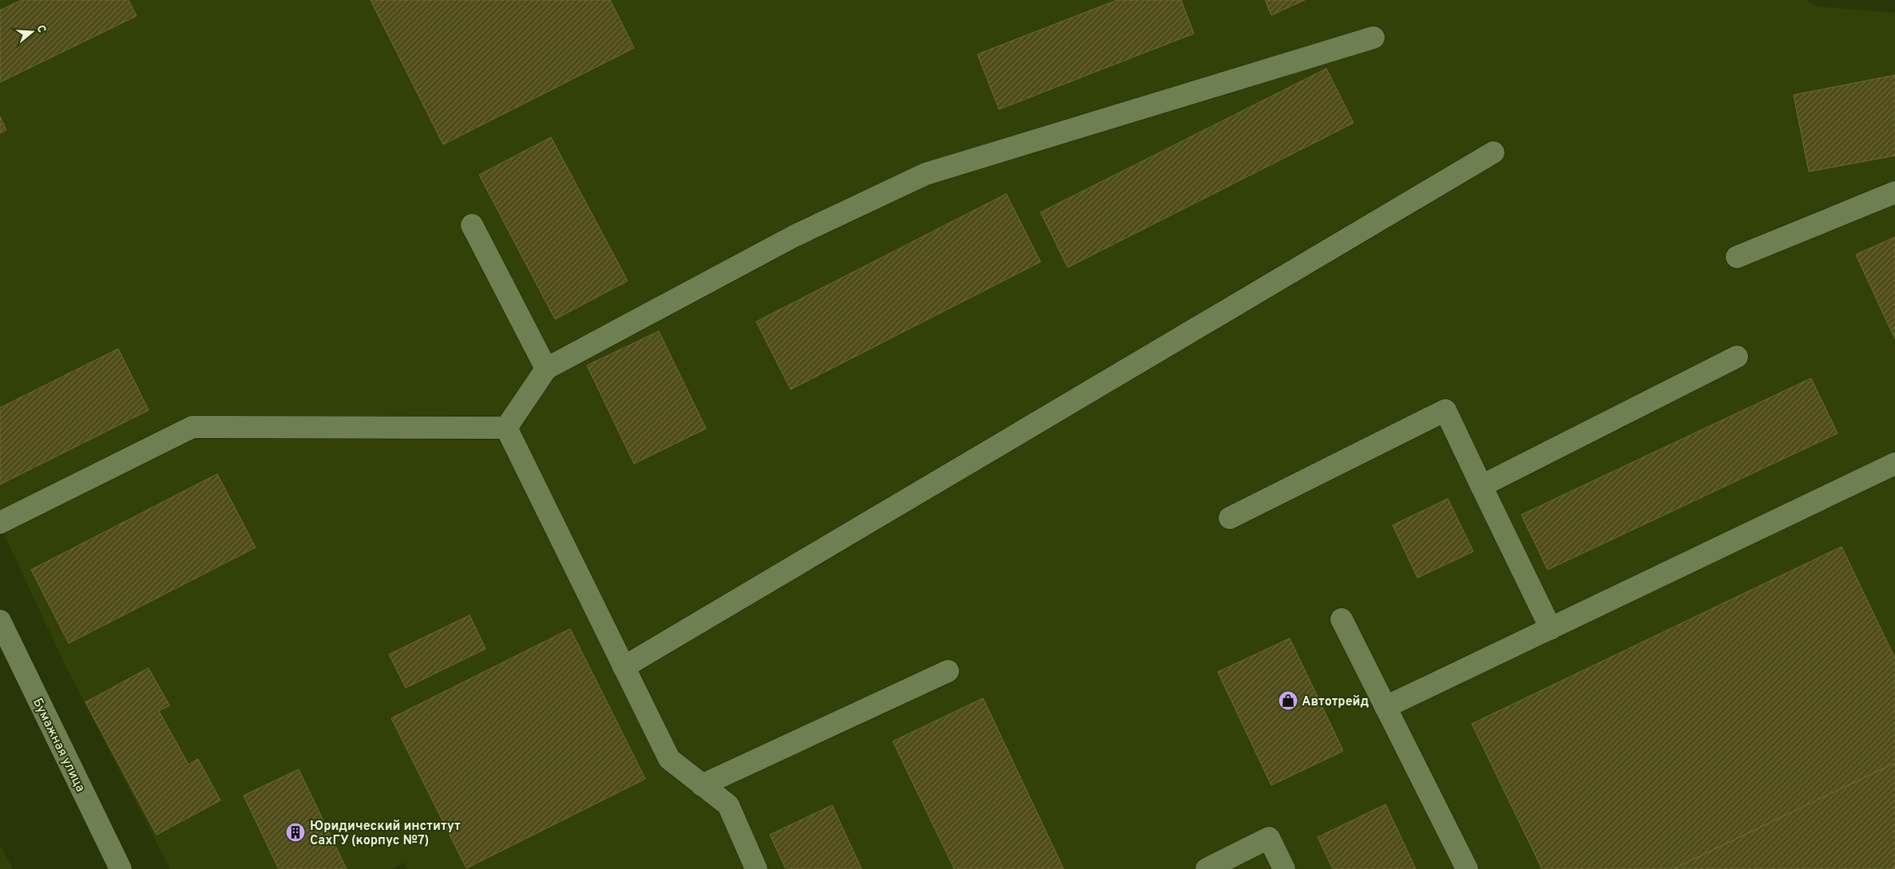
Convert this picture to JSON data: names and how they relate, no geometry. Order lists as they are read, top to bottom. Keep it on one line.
{"streets":{"street":["Бумажная улица"]},"places":{"shop":["Автотрейд"],"building":["Юридический институт СахГУ (корпус №7)"]},"north":"right"}
